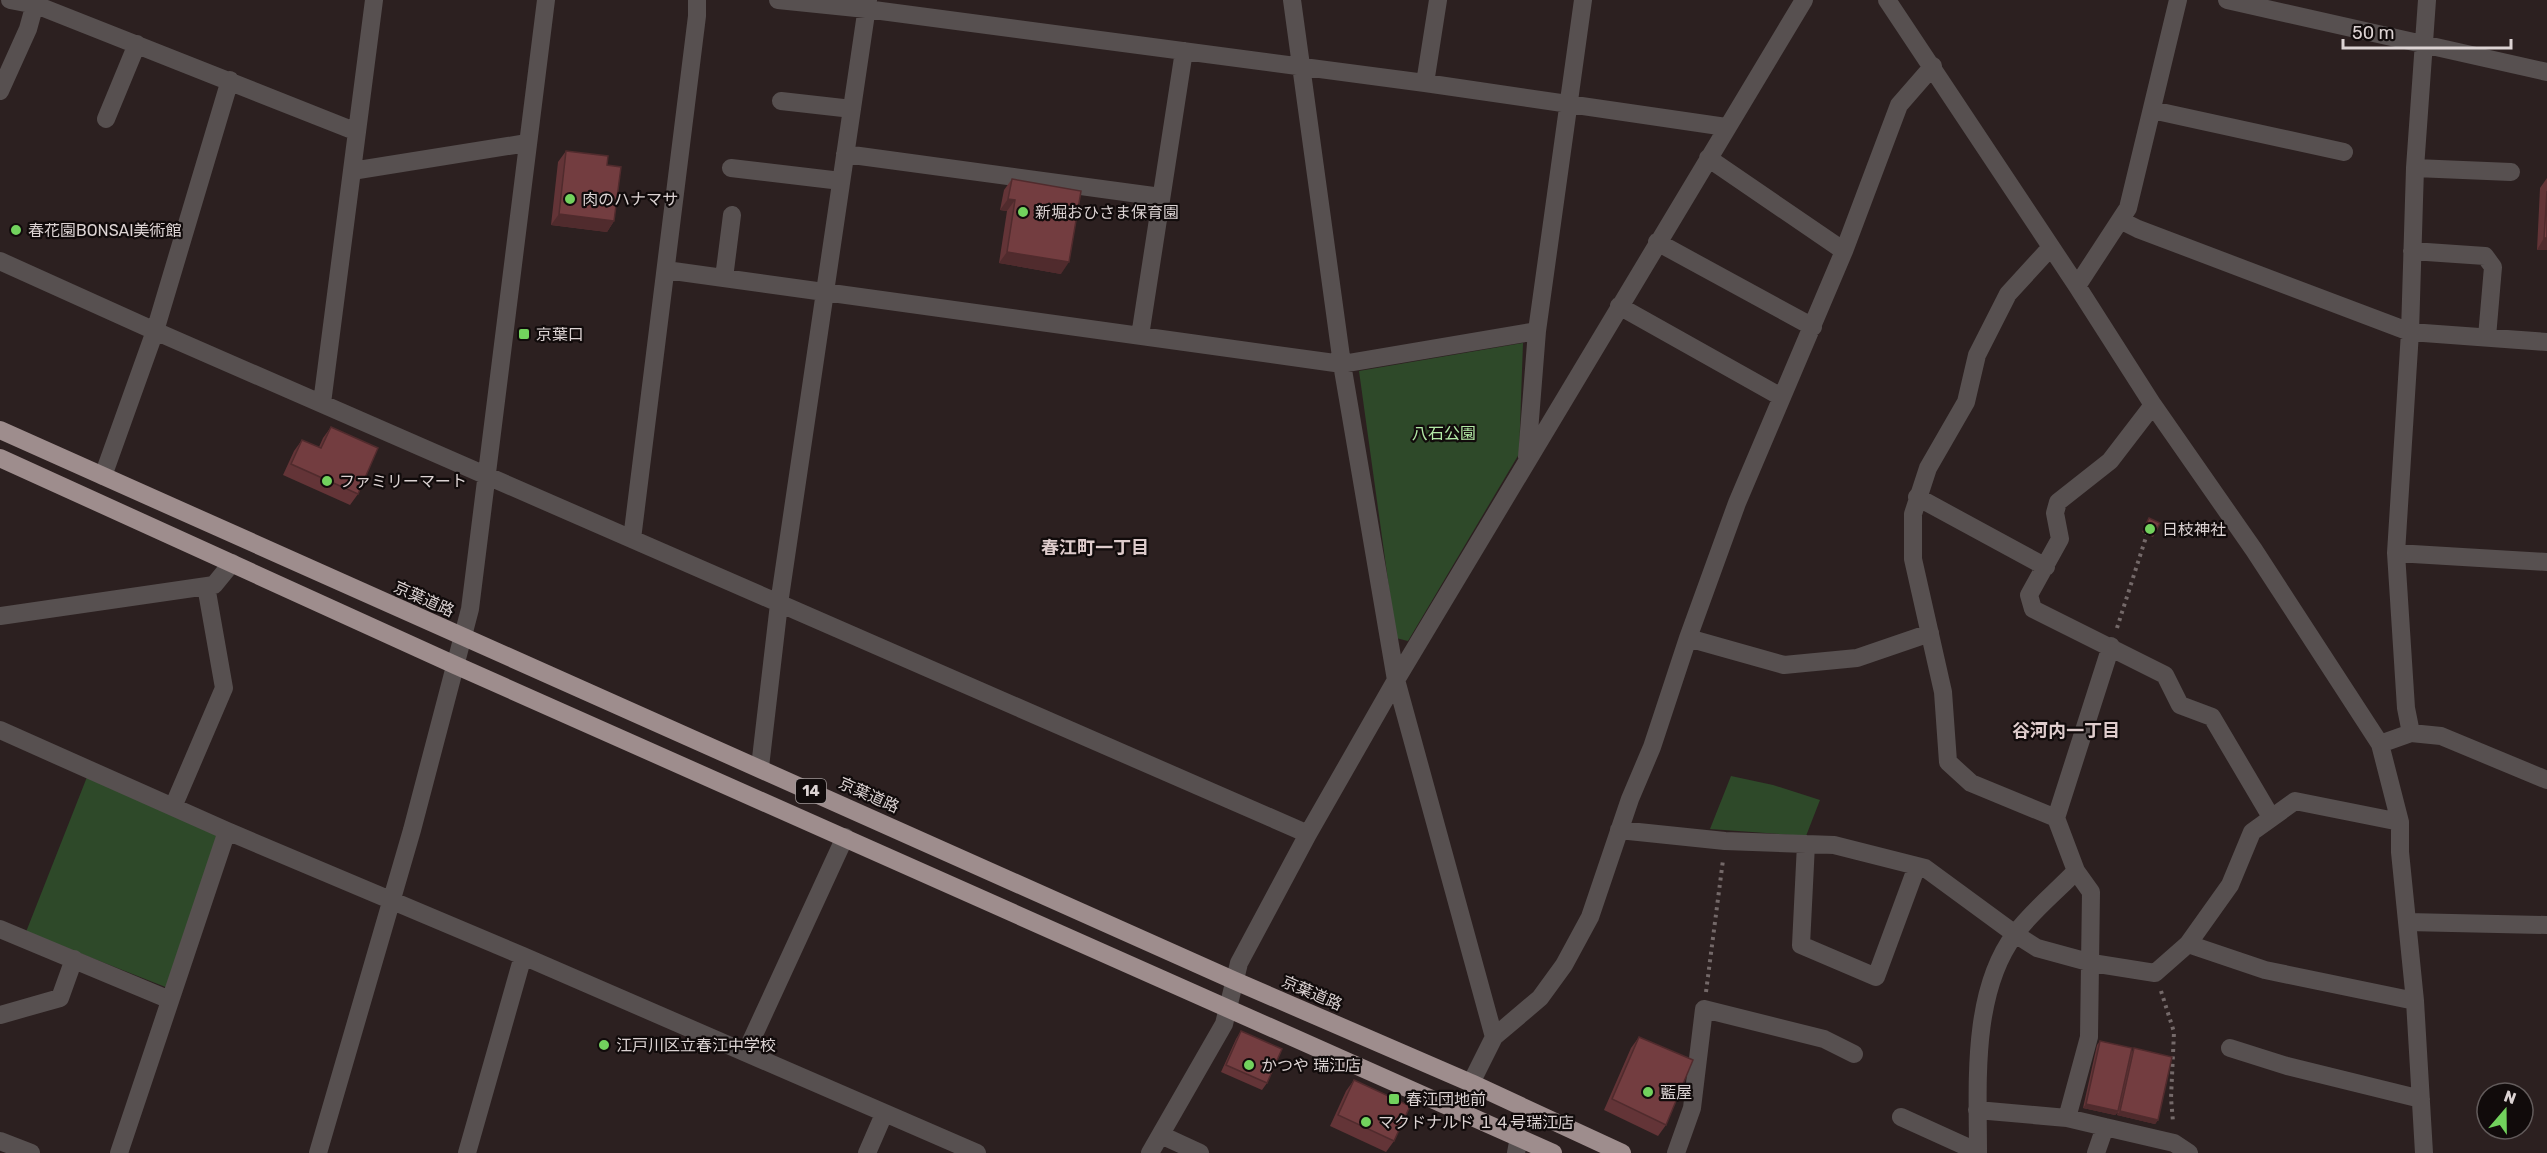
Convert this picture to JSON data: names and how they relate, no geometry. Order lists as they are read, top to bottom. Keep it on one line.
{"streets":{"highway":["京葉道路","14"]},"districts":["春江町一丁目","谷河内一丁目"],"parks":["八石公園"],"places":{"other":["肉のハナマサ","新堀おひさま保育園","春花園BONSAI美術館","ファミリーマート","日枝神社","江戸川区立春江中学校","かつや 瑞江店","藍屋","マクドナルド １４号瑞江店"],"transit":["京葉口","春江団地前"]},"scale_bar":"50 m","north":"top"}
